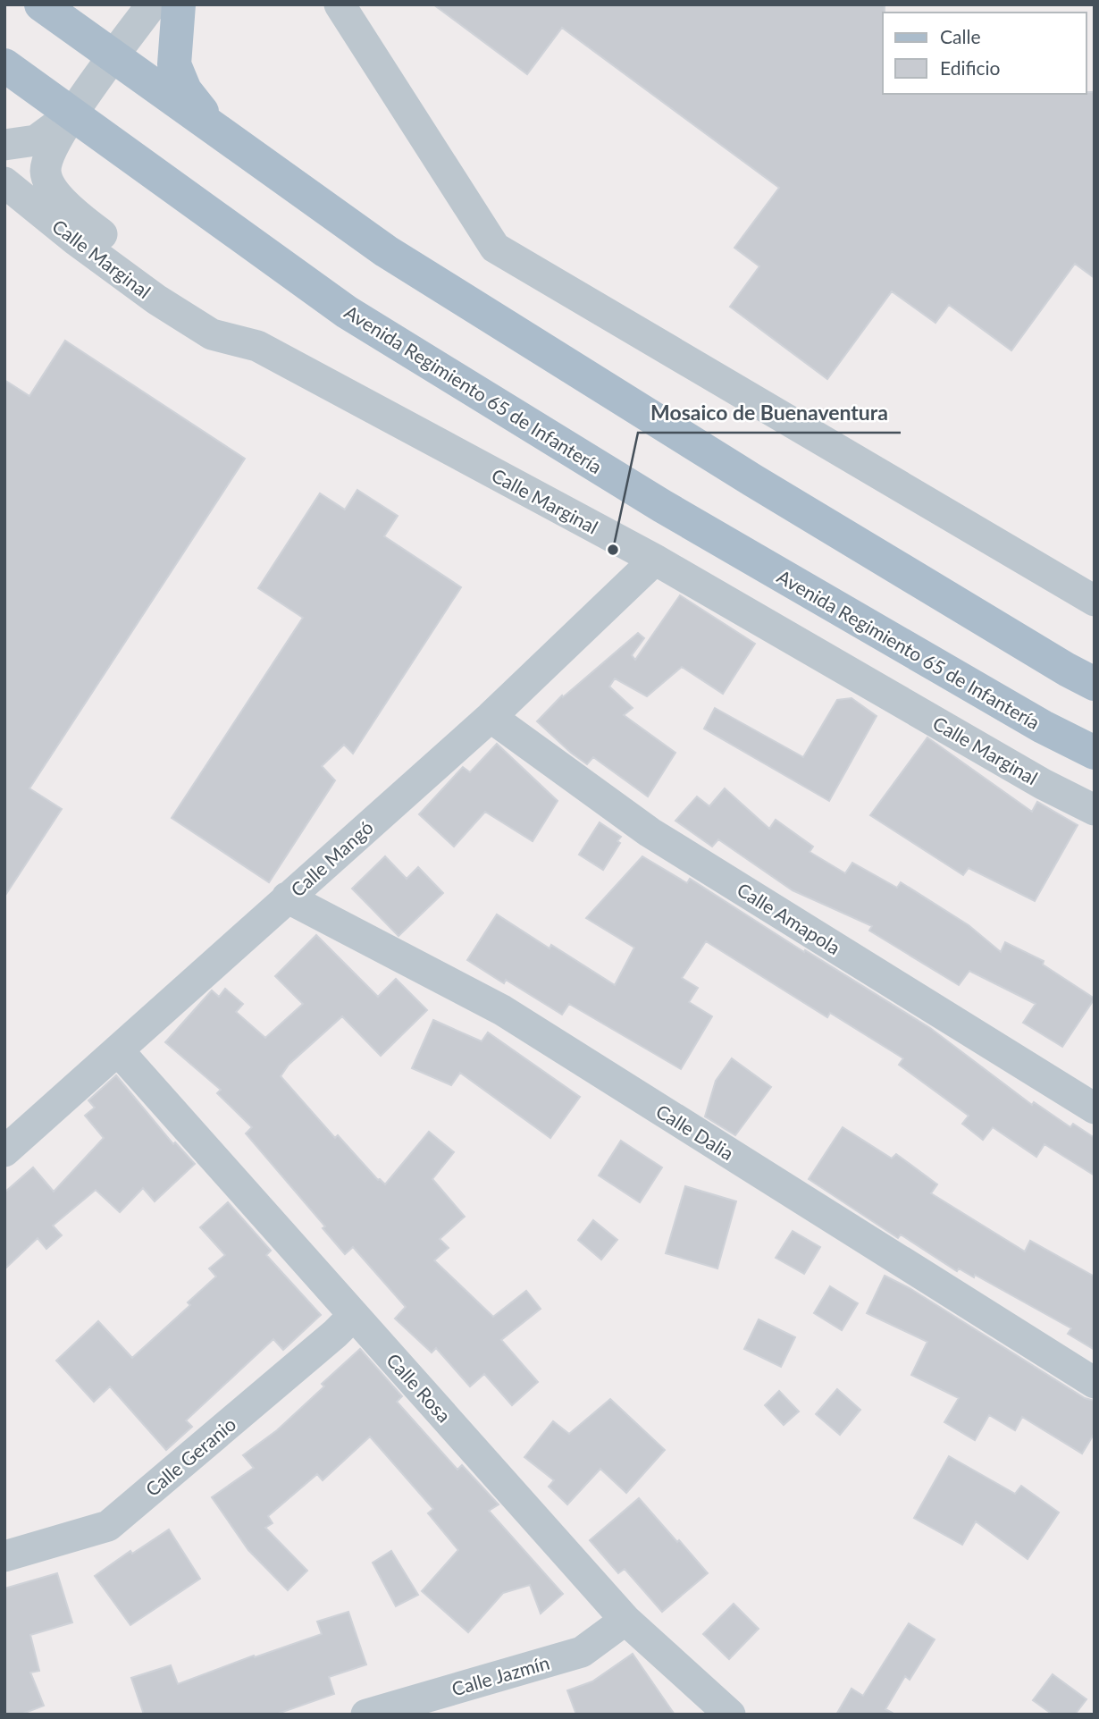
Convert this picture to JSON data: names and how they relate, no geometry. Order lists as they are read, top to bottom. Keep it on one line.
{"streets":{"main road":["Avenida Regimiento 65 de Infantería"],"street":["Calle Marginal","Calle Mangó","Calle Amapola","Calle Dalia","Calle Rosa","Calle Geranio","Calle Jazmín"]},"crossings":[["Calle Marginal","Calle Mangó"],["Calle Mangó","Calle Amapola"],["Calle Mangó","Calle Dalia"],["Calle Mangó","Calle Rosa"],["Calle Rosa","Calle Geranio"],["Calle Rosa","Calle Jazmín"]],"places":["Mosaico de Buenaventura"],"legend":["Calle","Edificio"]}
